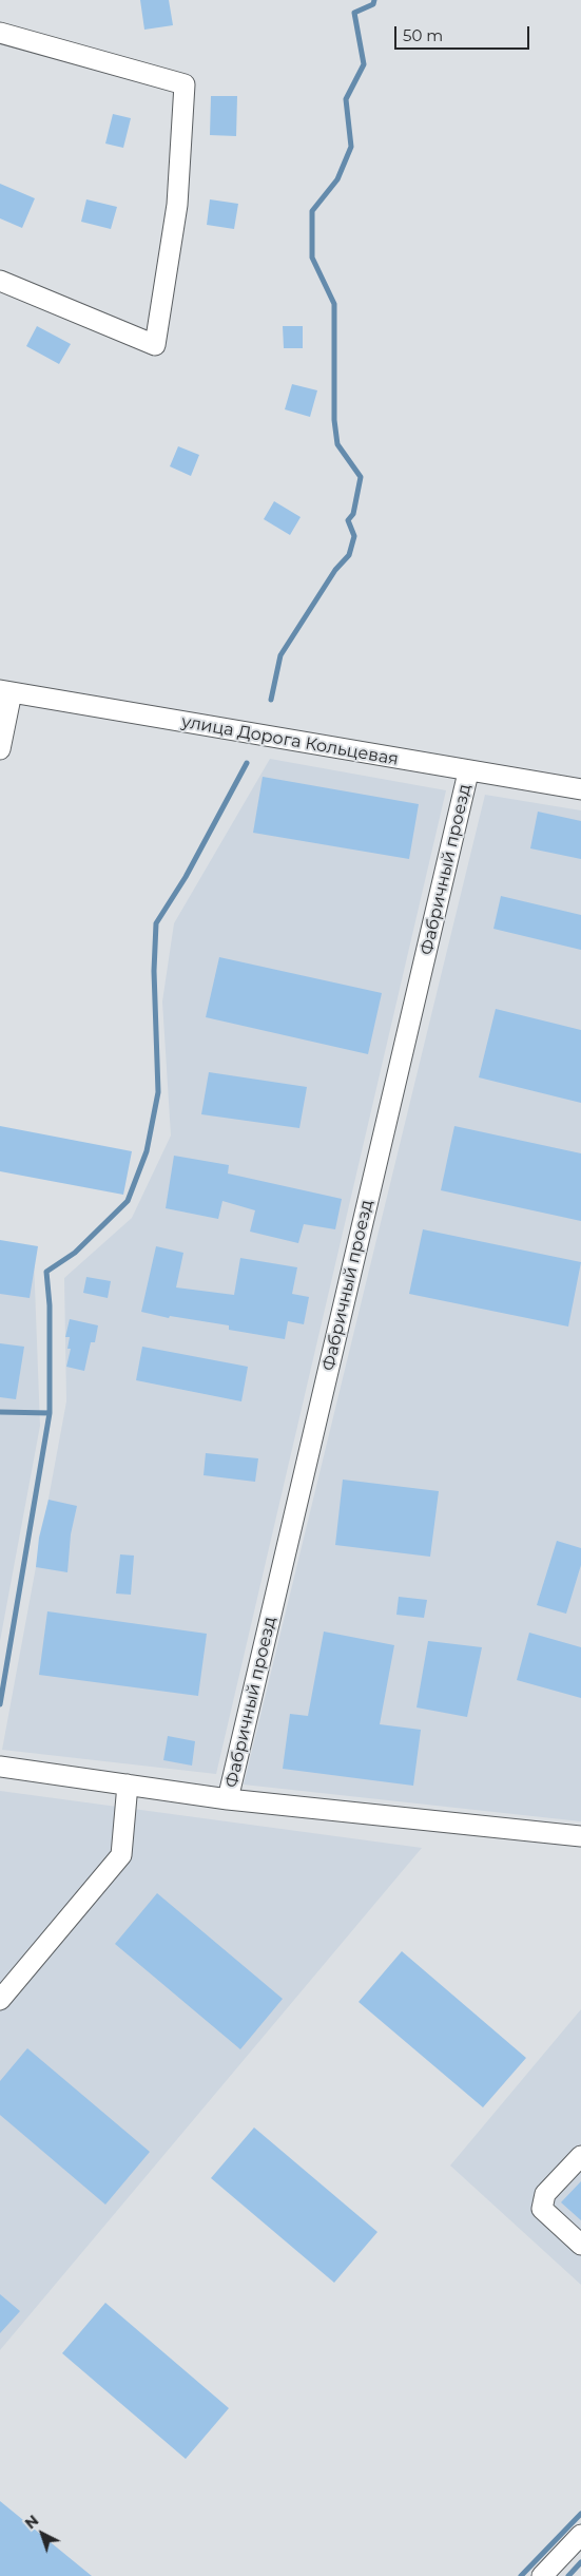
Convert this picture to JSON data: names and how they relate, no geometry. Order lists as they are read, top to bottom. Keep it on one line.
{"streets":{"street":["улица Дорога Кольцевая","Фабричный проезд"]},"crossings":[["улица Дорога Кольцевая","Фабричный проезд"]],"scale_bar":"50 m","north":"top left"}
